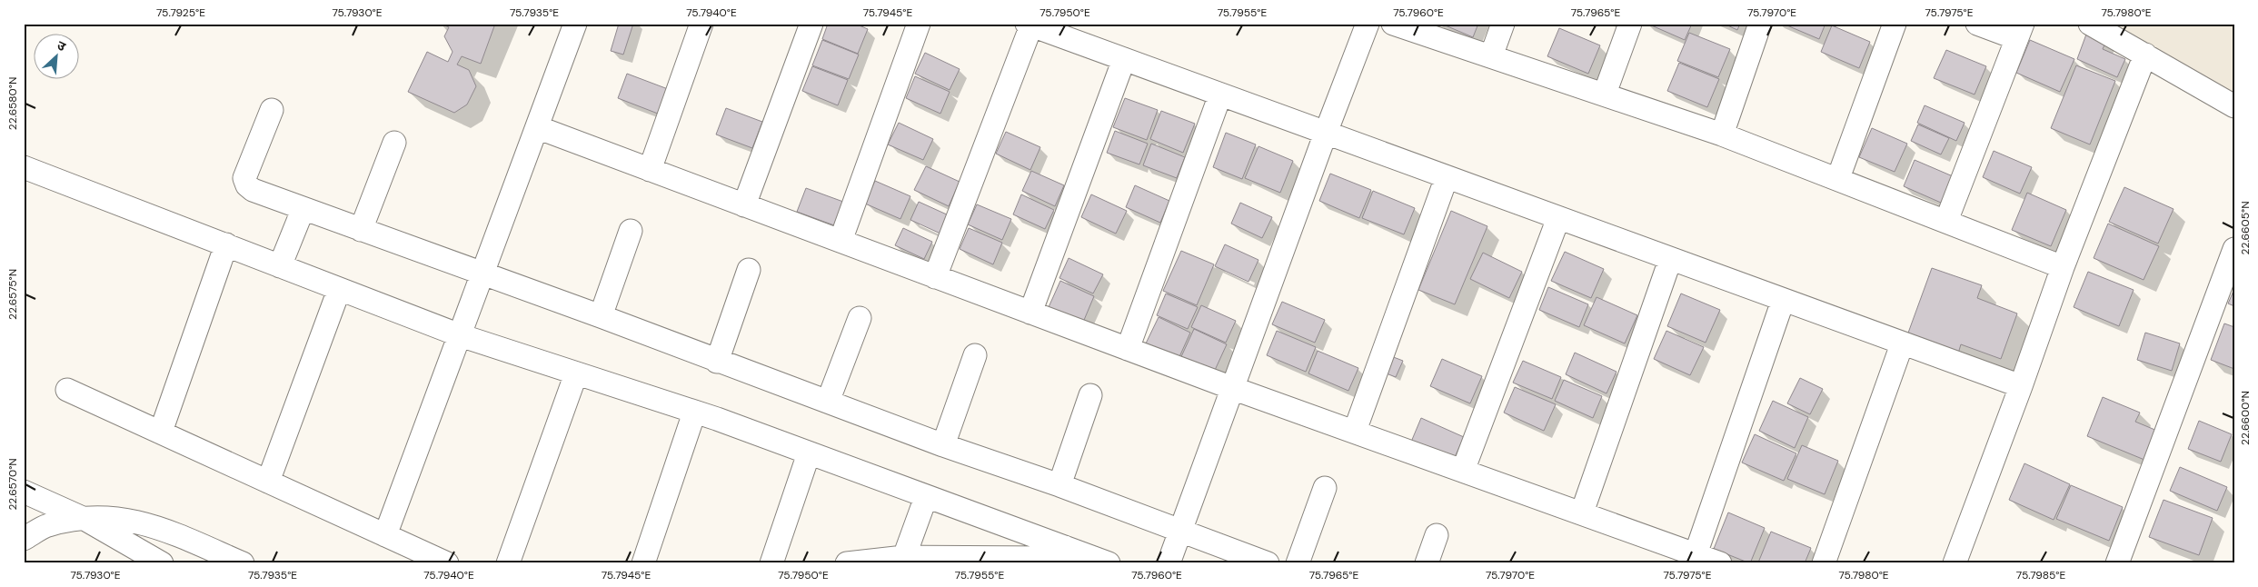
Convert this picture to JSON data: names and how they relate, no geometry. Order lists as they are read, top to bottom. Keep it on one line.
{"north":"top right","coordinates":["75.7925°E","75.7930°E","75.7935°E","75.7940°E","75.7945°E","75.7950°E","75.7955°E","75.7960°E","75.7965°E","75.7970°E","75.7975°E","75.7980°E","22.6580°N","22.6605°N","22.6575°N","22.6600°N","22.6570°N","75.7985°E"]}
